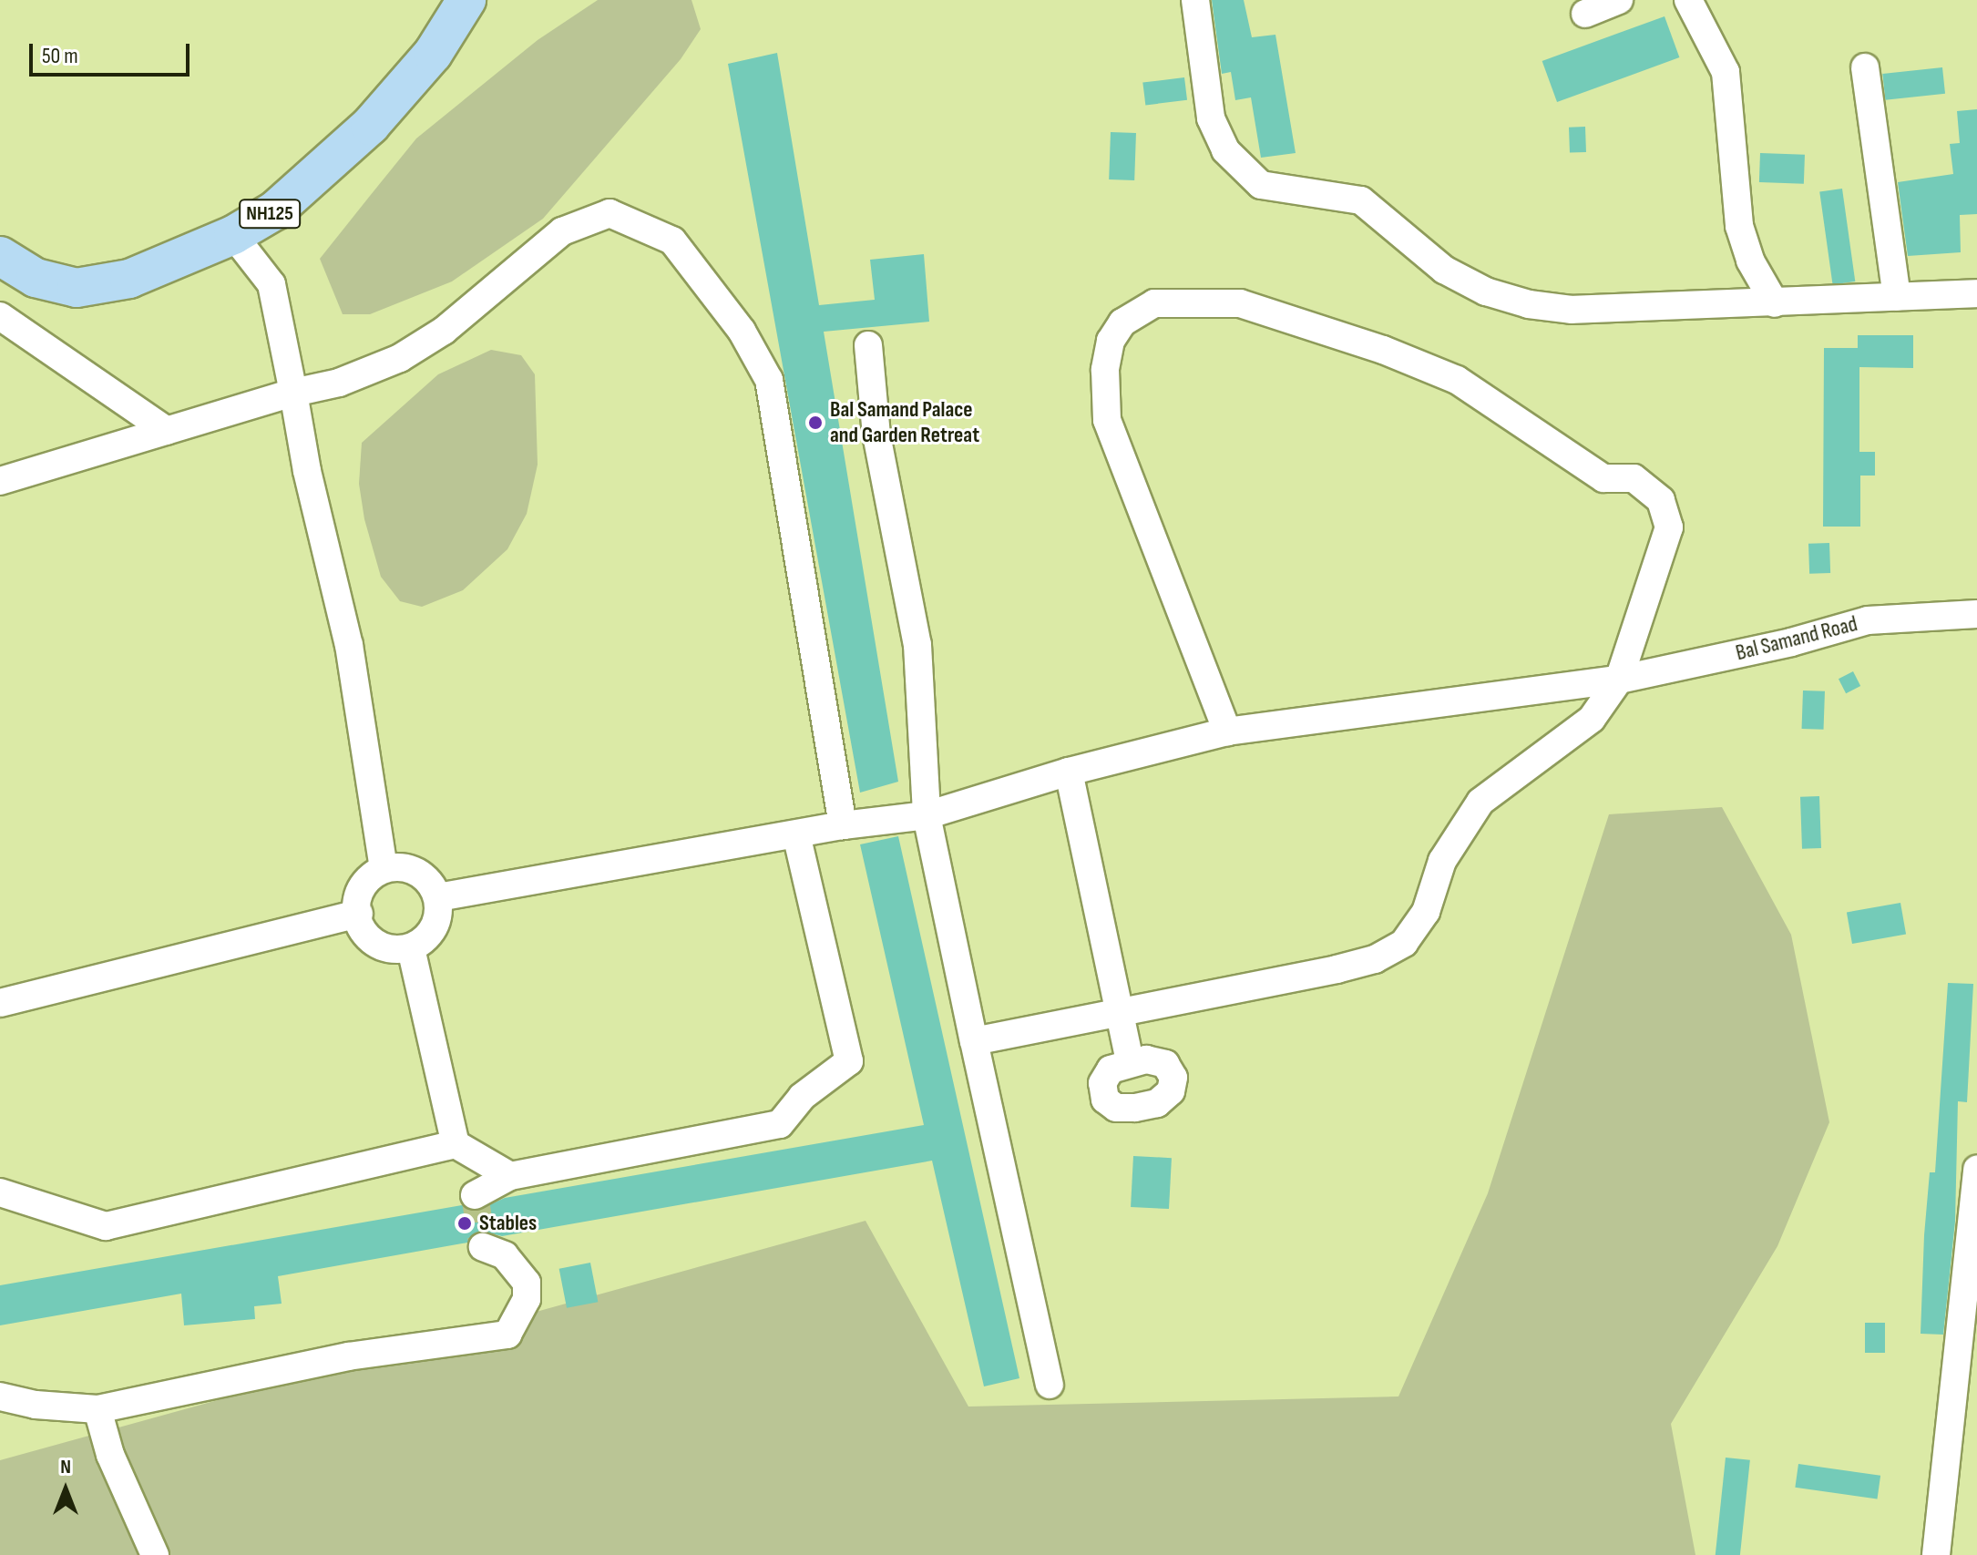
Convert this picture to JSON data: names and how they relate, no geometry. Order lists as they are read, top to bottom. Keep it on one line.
{"streets":{"highway":["NH125"],"street":["Bal Samand Road"]},"places":["Bal Samand Palace and Garden Retreat","Stables"],"scale_bar":"50 m","north":"top"}
